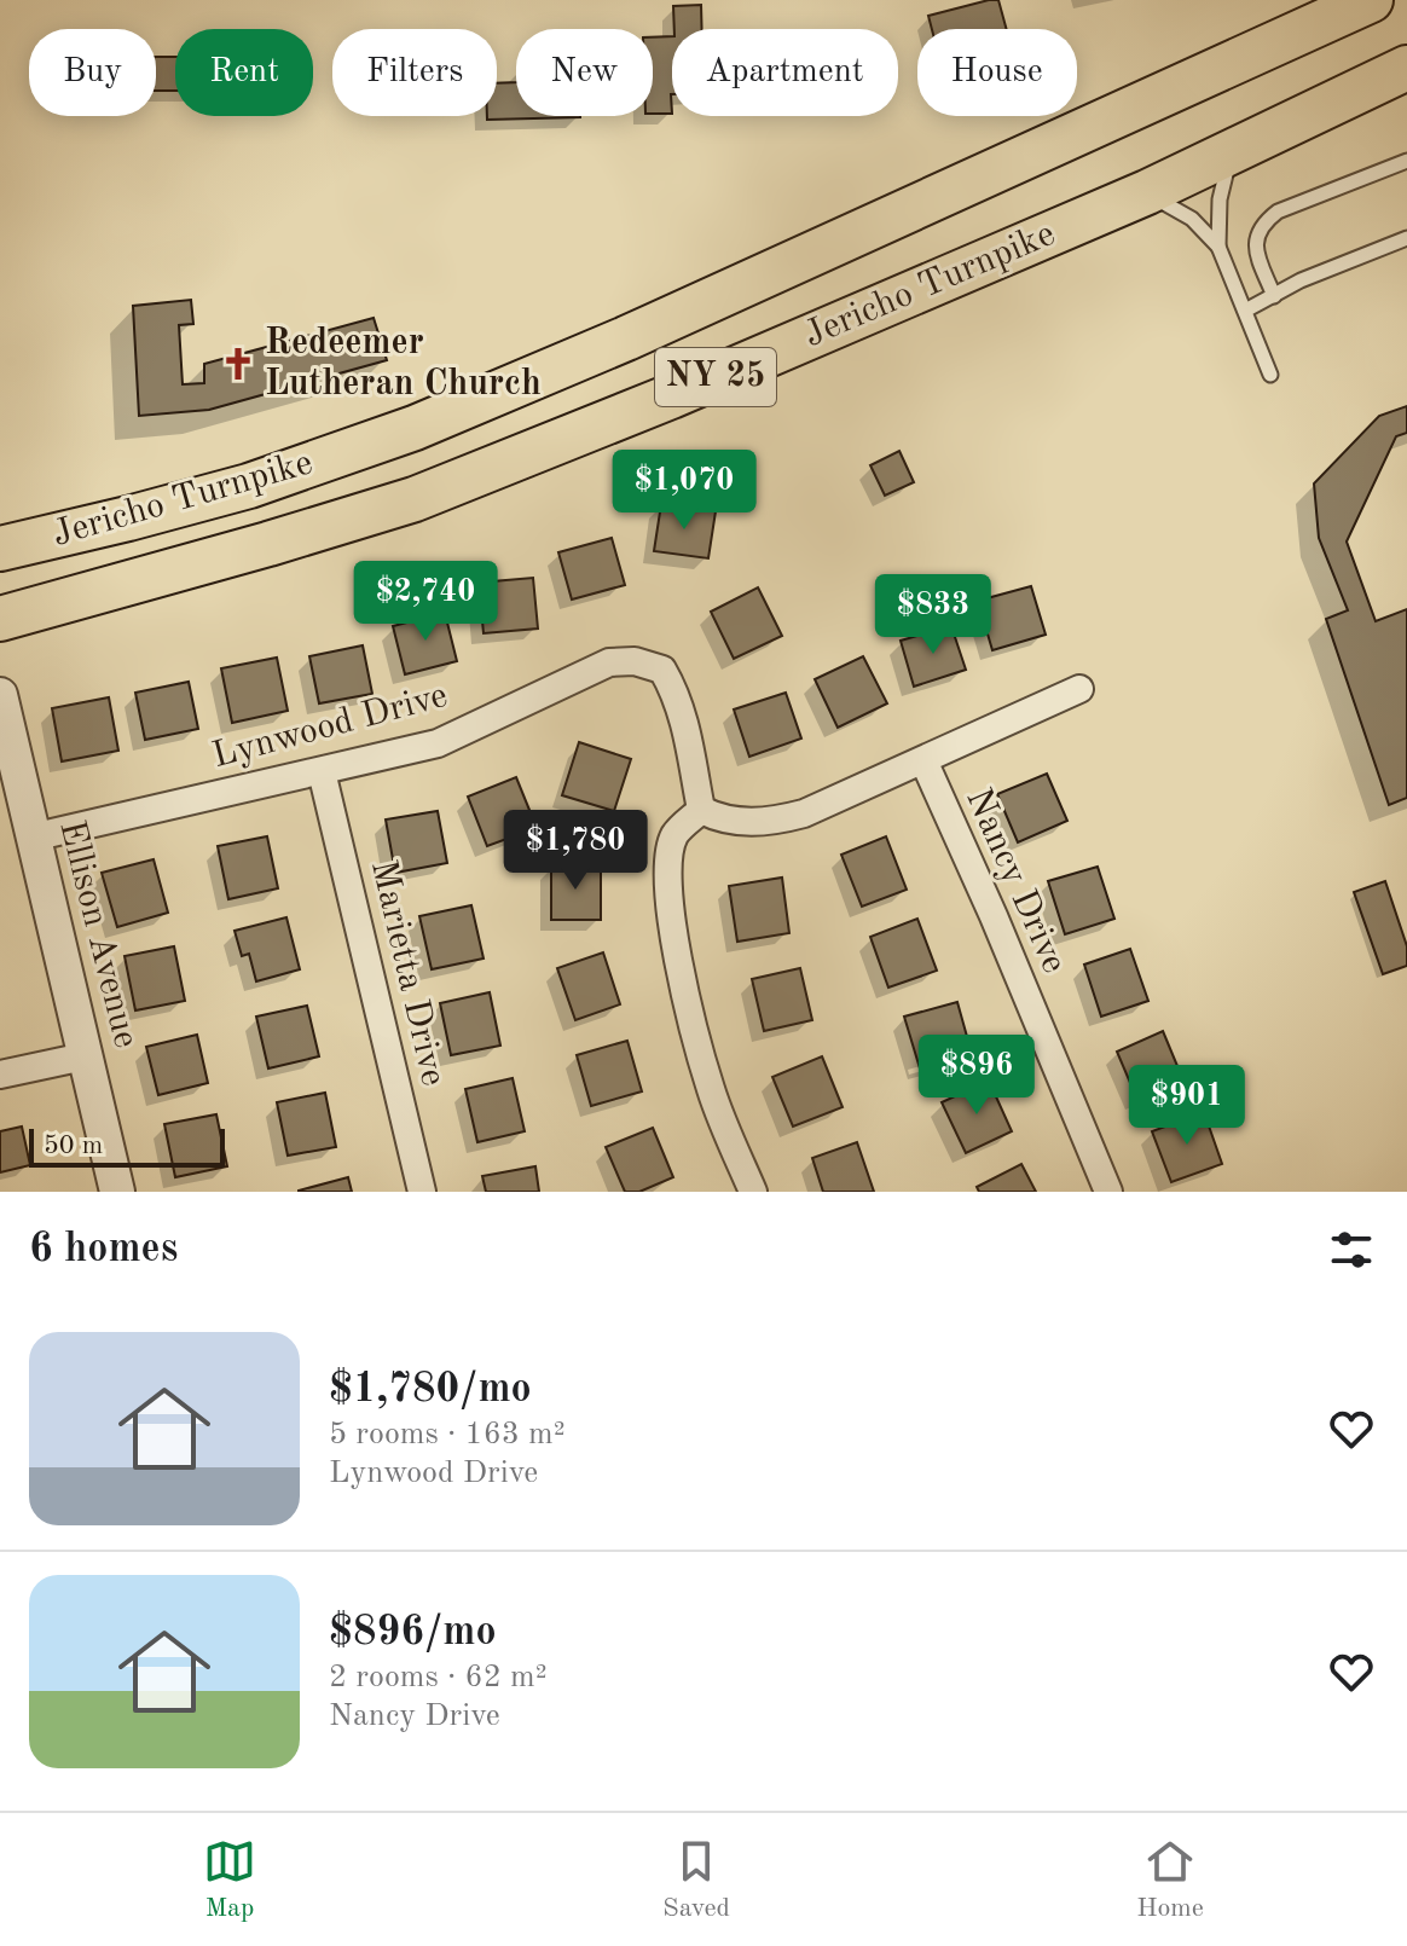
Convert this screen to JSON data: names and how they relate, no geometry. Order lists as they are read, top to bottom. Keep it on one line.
{"streets":{"main road":["Jericho Turnpike","NY 25"],"street":["Lynwood Drive","Nancy Drive","Ellison Avenue","Marietta Drive"]},"crossings":[["Lynwood Drive","Ellison Avenue"],["Lynwood Drive","Marietta Drive"]],"places":{"church":["Redeemer Lutheran Church"]},"scale_bar":"50 m","page":{"chip":["Buy","Rent","Filters","New","Apartment","House"],"price":["$1,070","$2,740","$833","$1,780","$896","$901"],"scale":"50 m","heading":"6 homes","list":[{"name":"$1,780/mo","note":"5 rooms · 163 m² · Lynwood Drive"},{"name":"$896/mo","note":"2 rooms · 62 m² · Nancy Drive"}],"tabs":["Map","Saved","Home"]}}
